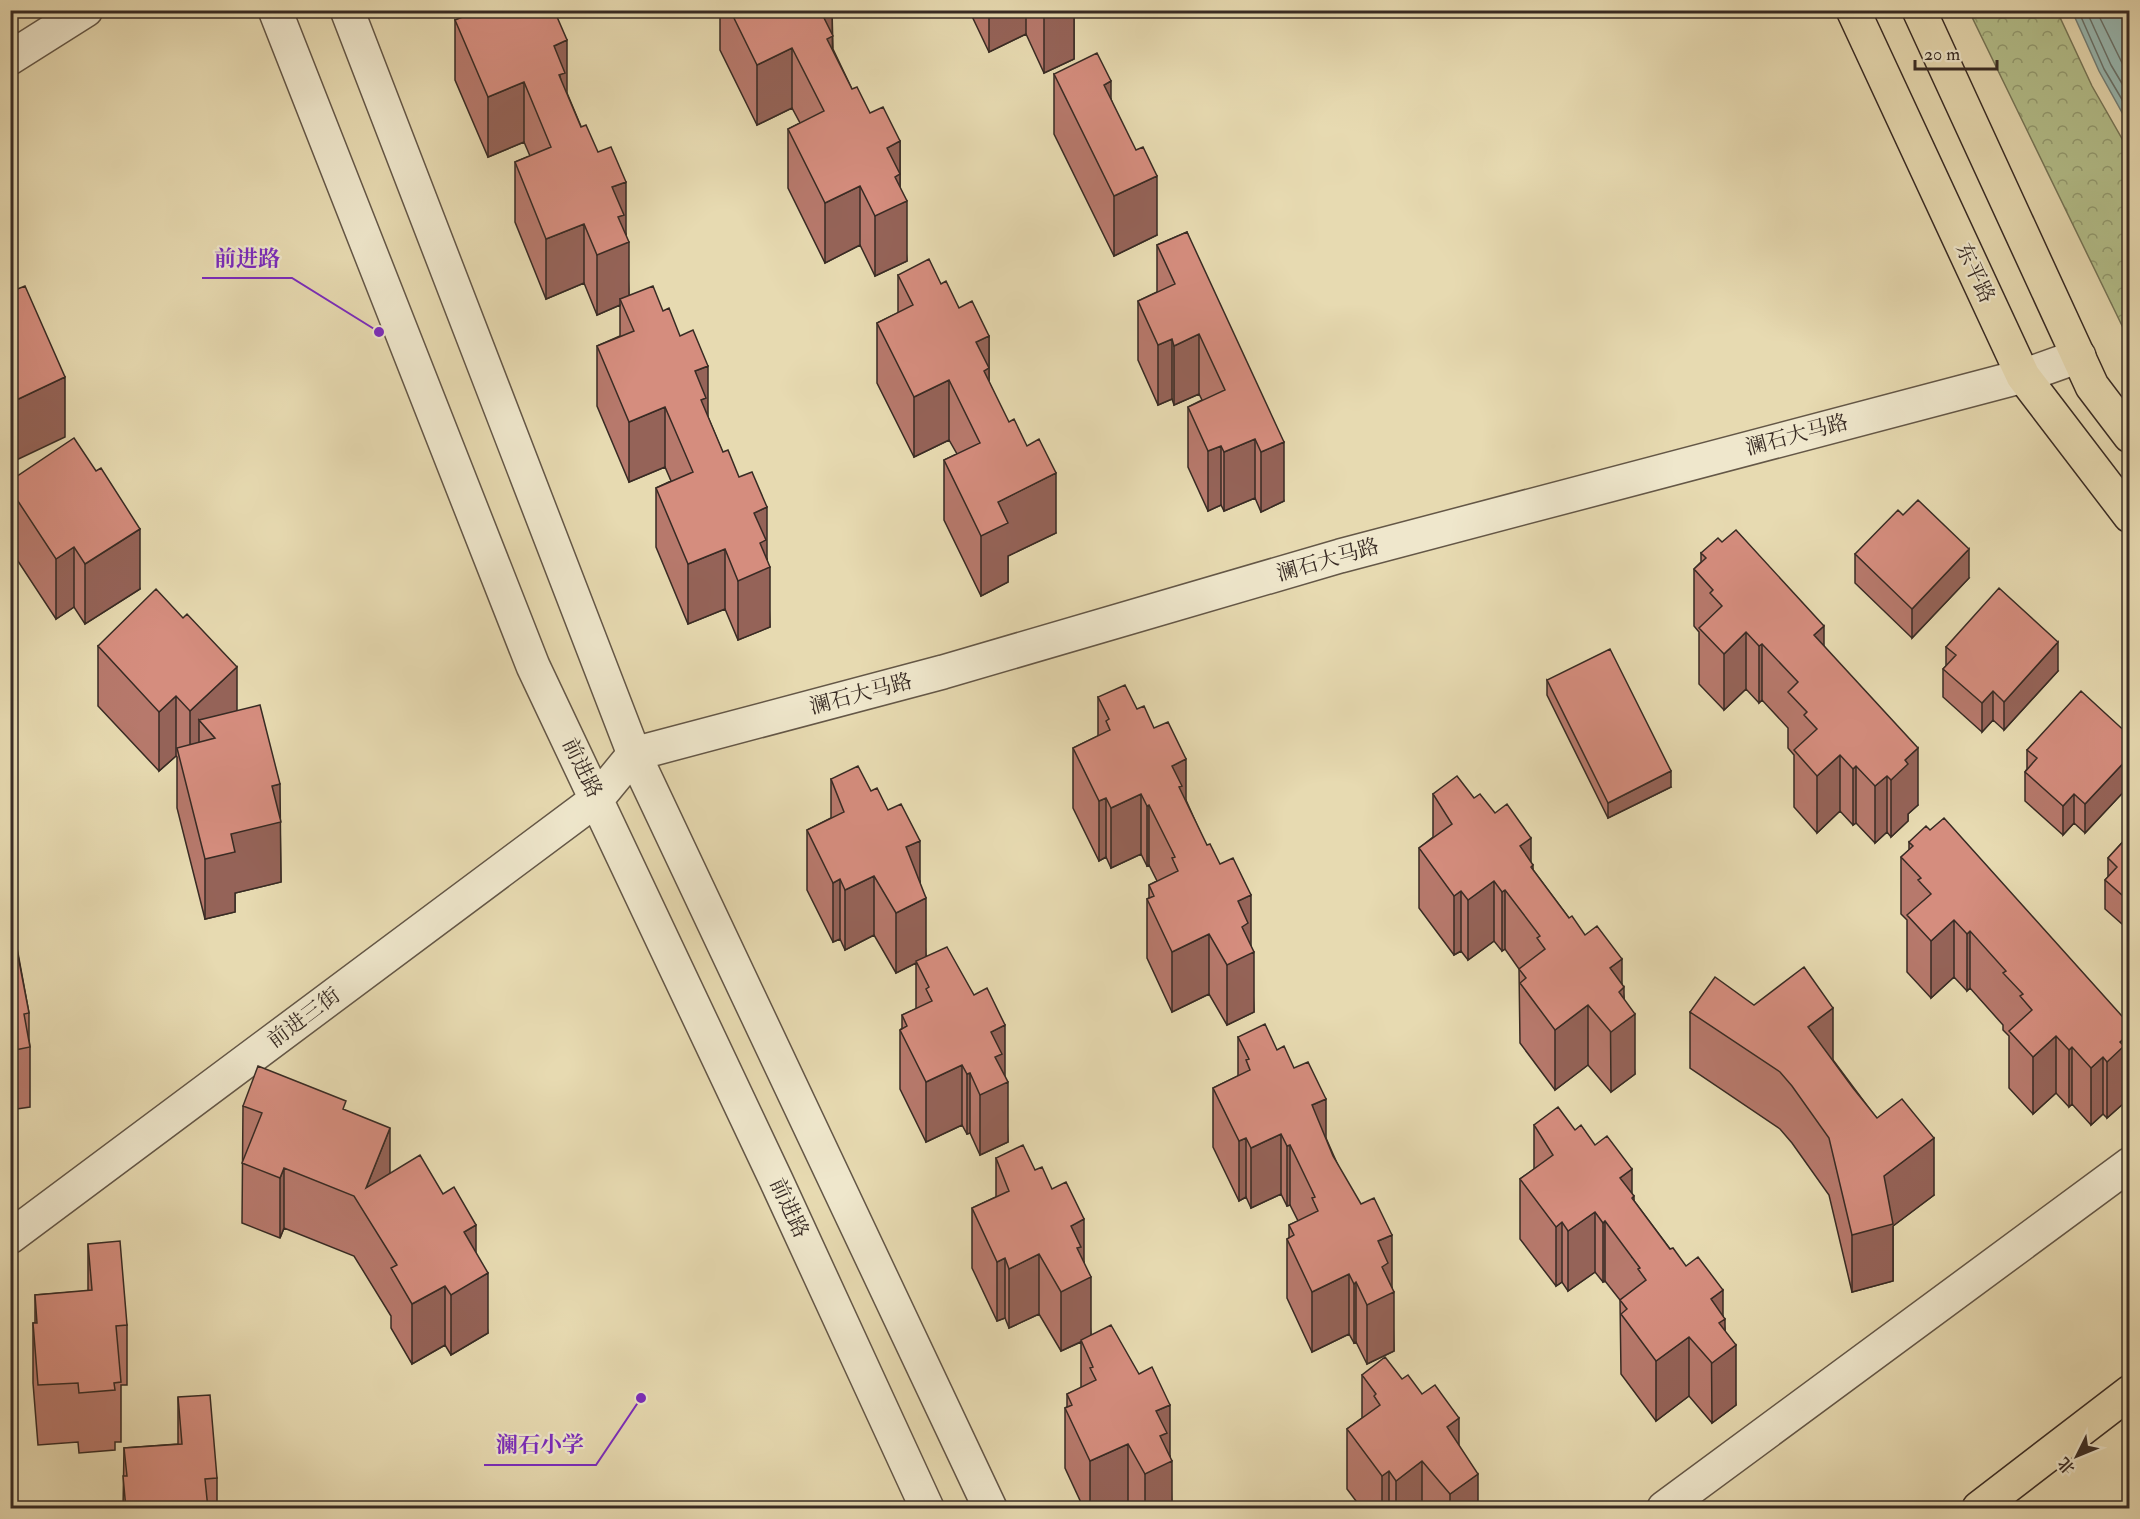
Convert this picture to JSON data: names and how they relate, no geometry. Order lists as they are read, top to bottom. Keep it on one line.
{"streets":{"main road":["东平路"],"street":["澜石大马路","前进路","前进三街"]},"crossings":[["东平路","澜石大马路"],["前进路","前进三街"]],"places":["前进路","澜石小学"],"scale_bar":"20 m","north":"bottom left"}
